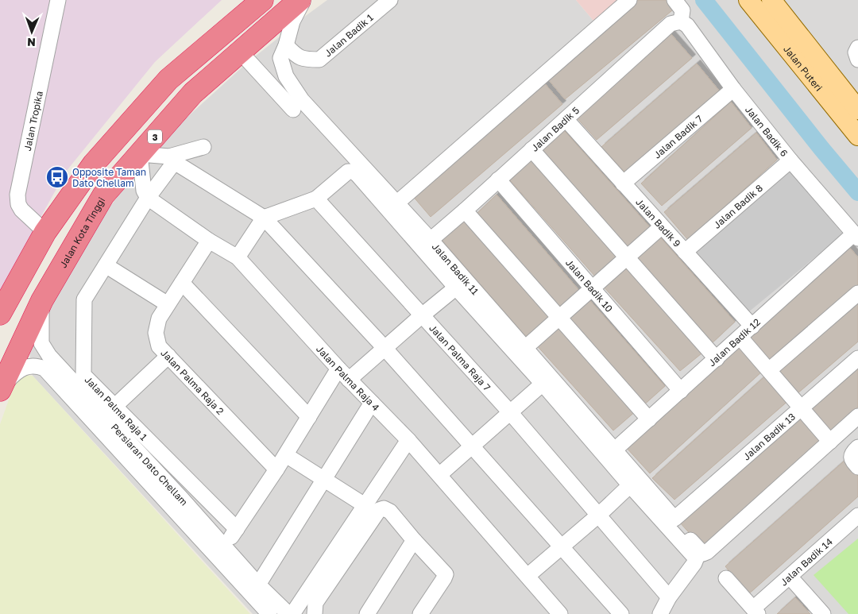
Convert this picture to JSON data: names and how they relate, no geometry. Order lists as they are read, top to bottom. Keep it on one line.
{"streets":{"highway":["3","Jalan Kota Tinggi"],"main road":["Jalan Puteri"],"street":["Jalan Badik 1","Jalan Tropika","Jalan Badik 5","Jalan Badik 6","Jalan Badik 7","Jalan Badik 8","Jalan Badik 9","Jalan Badik 11","Jalan Badik 10","Jalan Badik 12","Jalan Palma Raja 7","Jalan Palma Raja 4","Jalan Palma Raja 2","Jalan Palma Raja 1","Jalan Badik 13","Persiaran Dato Chellam","Jalan Badik 14"]},"crossings":[["Jalan Badik 1","Jalan Badik 11"],["Jalan Badik 5","Jalan Badik 6"],["Jalan Badik 5","Jalan Badik 9"],["Jalan Badik 5","Jalan Badik 11"],["Jalan Badik 5","Jalan Badik 10"],["Jalan Badik 6","Jalan Badik 7"],["Jalan Badik 6","Jalan Badik 8"],["Jalan Badik 6","Jalan Badik 12"],["Jalan Badik 7","Jalan Badik 9"],["Jalan Badik 8","Jalan Badik 9"],["Jalan Badik 9","Jalan Badik 12"],["Jalan Kota Tinggi","Persiaran Dato Chellam"],["Jalan Badik 11","Jalan Badik 12"],["Jalan Badik 11","Jalan Badik 13"],["Jalan Badik 10","Jalan Badik 12"],["Jalan Palma Raja 4","Jalan Palma Raja 2"],["Jalan Palma Raja 4","Jalan Palma Raja 1"]],"places":{"bus stop":["Opposite Taman Dato Chellam"]},"north":"bottom"}
